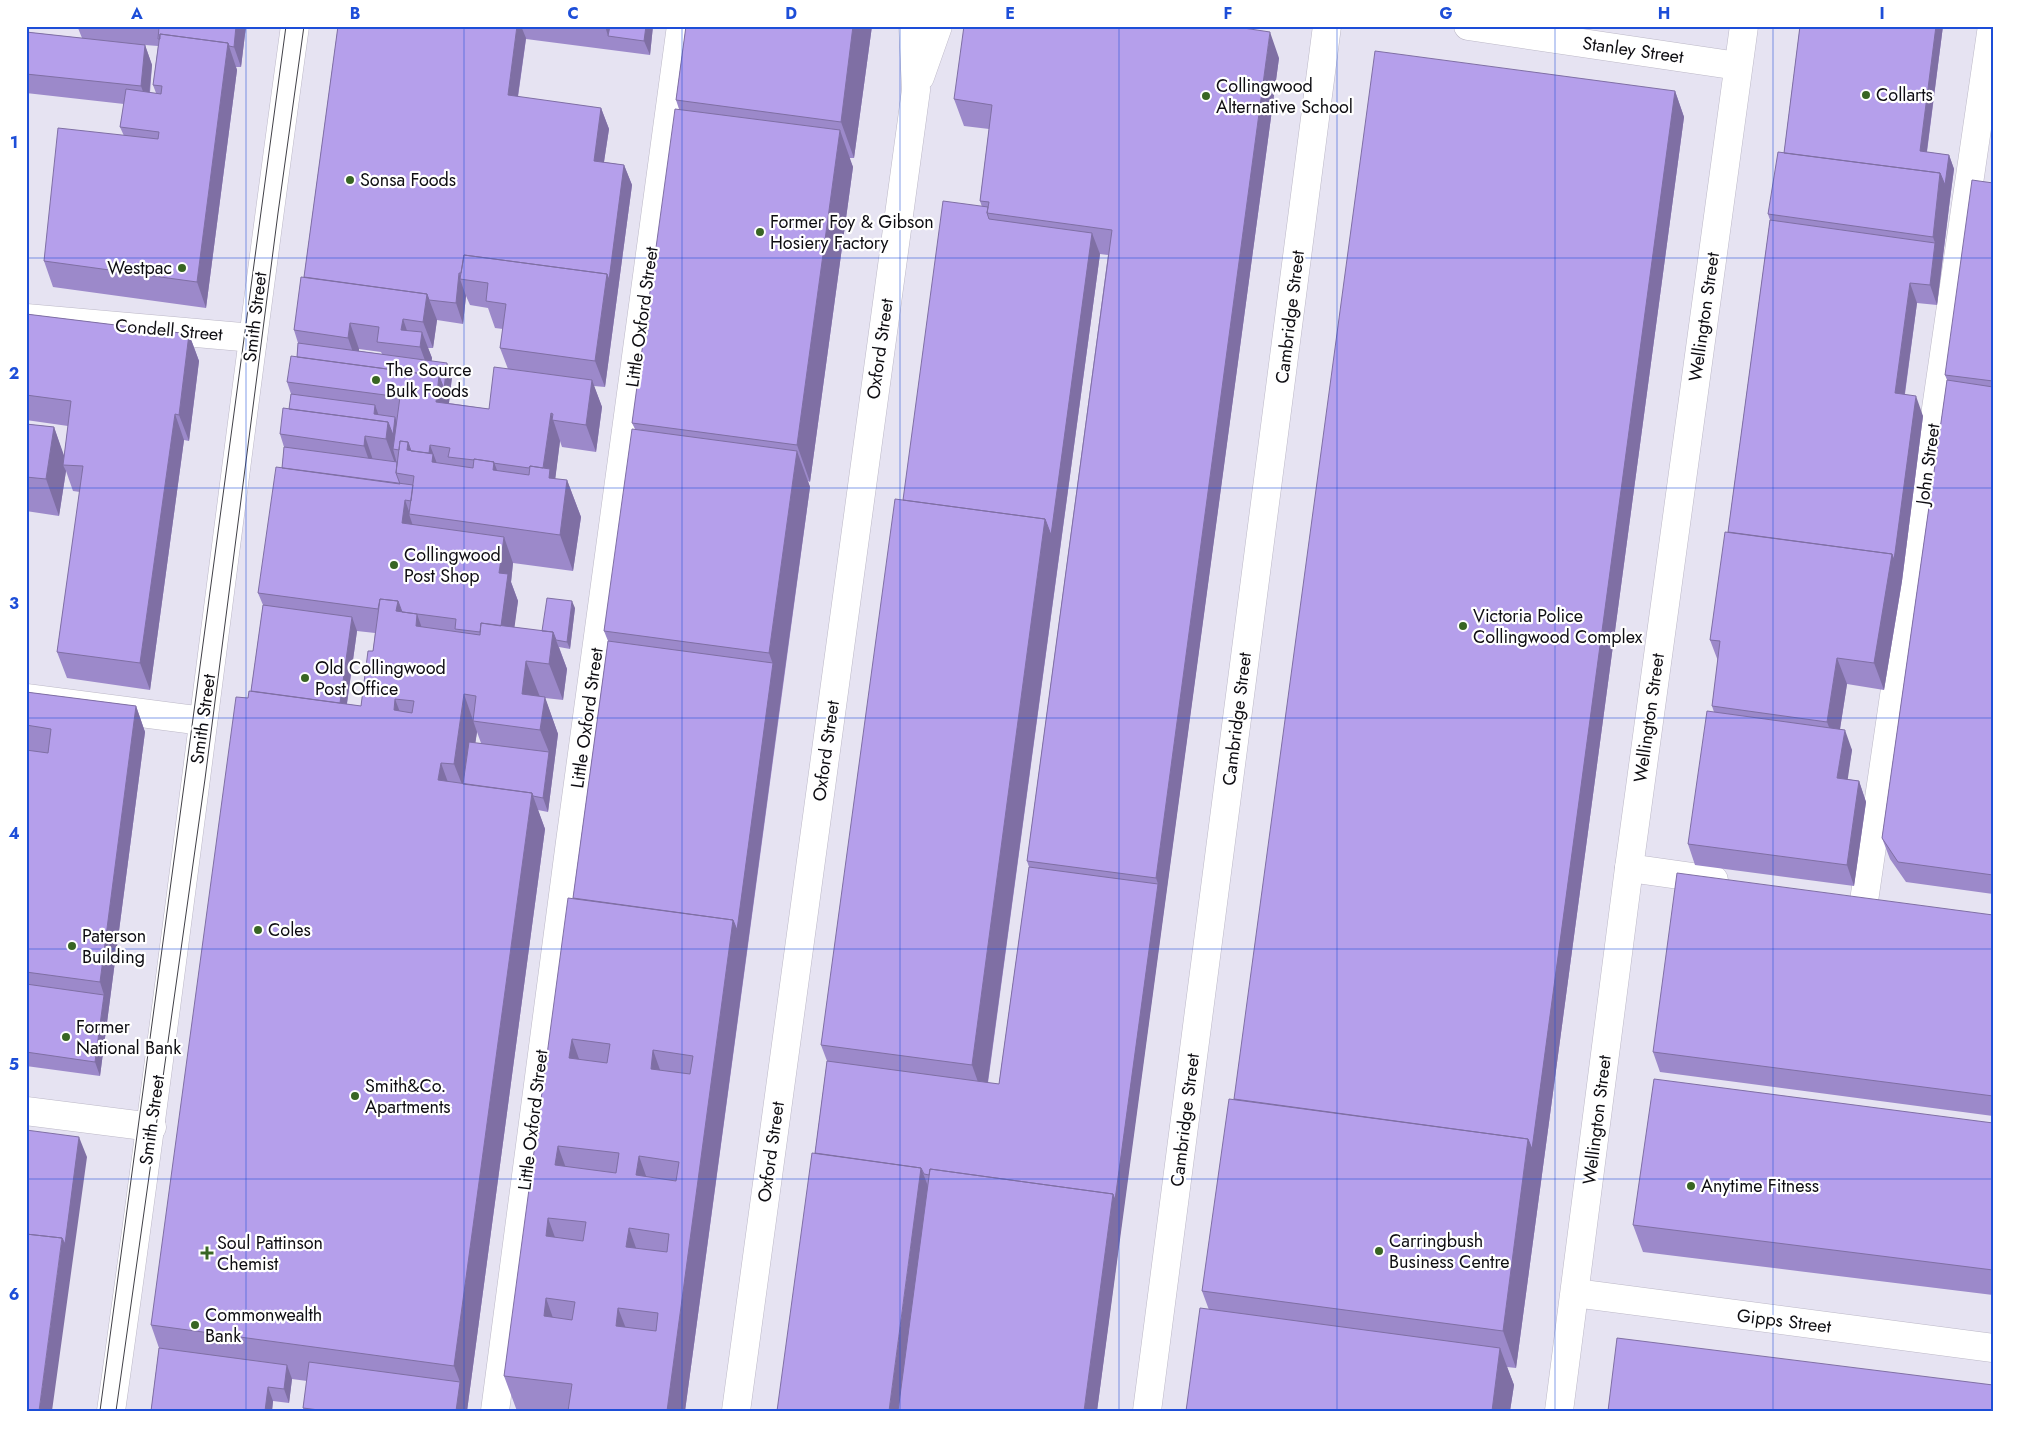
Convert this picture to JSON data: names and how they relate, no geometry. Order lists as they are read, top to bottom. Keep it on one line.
{"streets":{"street":["Stanley Street","Smith Street","Little Oxford Street","Cambridge Street","Wellington Street","Condell Street","Oxford Street","John Street","Gipps Street"]},"crossings":[["Stanley Street","Wellington Street"],["Smith Street","Condell Street"],["Wellington Street","Gipps Street"]],"places":{"other":["Collarts","Collingwood Alternative School","Sonsa Foods","Former Foy & Gibson Hosiery Factory","Westpac","The Source Bulk Foods","Collingwood Post Shop","Victoria Police Collingwood Complex","Old Collingwood Post Office","Coles","Paterson Building","Former National Bank","Smith&Co. Apartments","Anytime Fitness","Carringbush Business Centre","Commonwealth Bank"],"health":["Soul Pattinson Chemist"]},"grid":{"columns":["A","B","C","D","E","F","G","H","I"],"rows":["1","2","3","4","5","6"]}}
